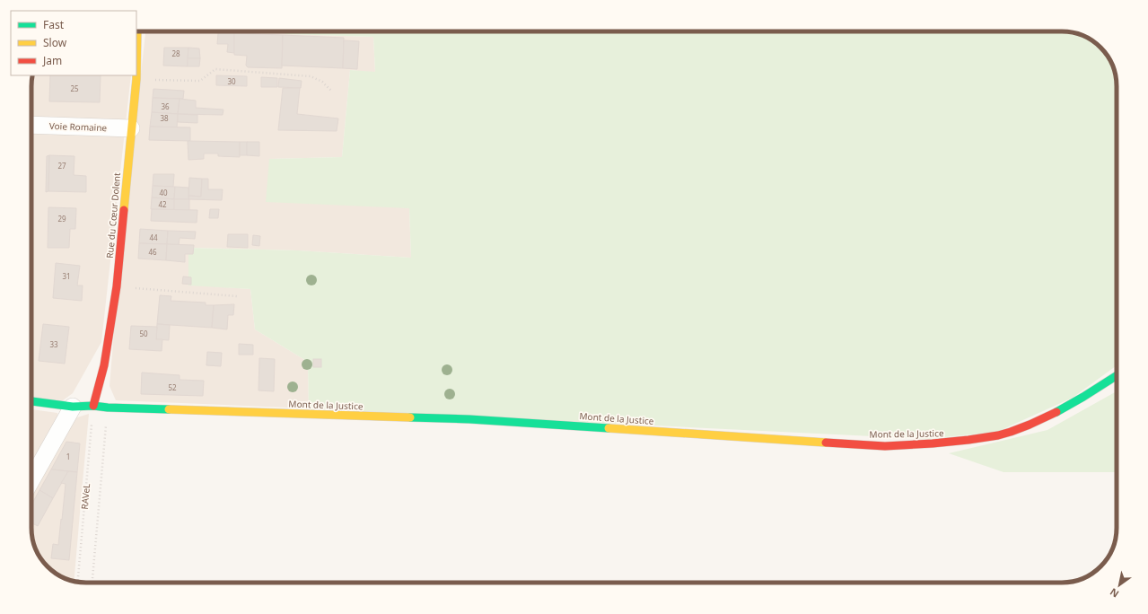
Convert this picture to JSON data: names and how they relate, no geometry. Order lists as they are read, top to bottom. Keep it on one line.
{"streets":{"street":["Voie Romaine","Rue du Cœur Dolent","Mont de la Justice"],"path":["RAVeL"]},"crossings":[["Voie Romaine","Rue du Cœur Dolent"],["Rue du Cœur Dolent","Mont de la Justice"],["Rue du Cœur Dolent","RAVeL"],["Mont de la Justice","RAVeL"]],"house_numbers":["28","30","25","36","38","27","40","42","29","44","46","31","50","33","52","1"],"legend":["Fast","Slow","Jam"],"north":"bottom left"}
